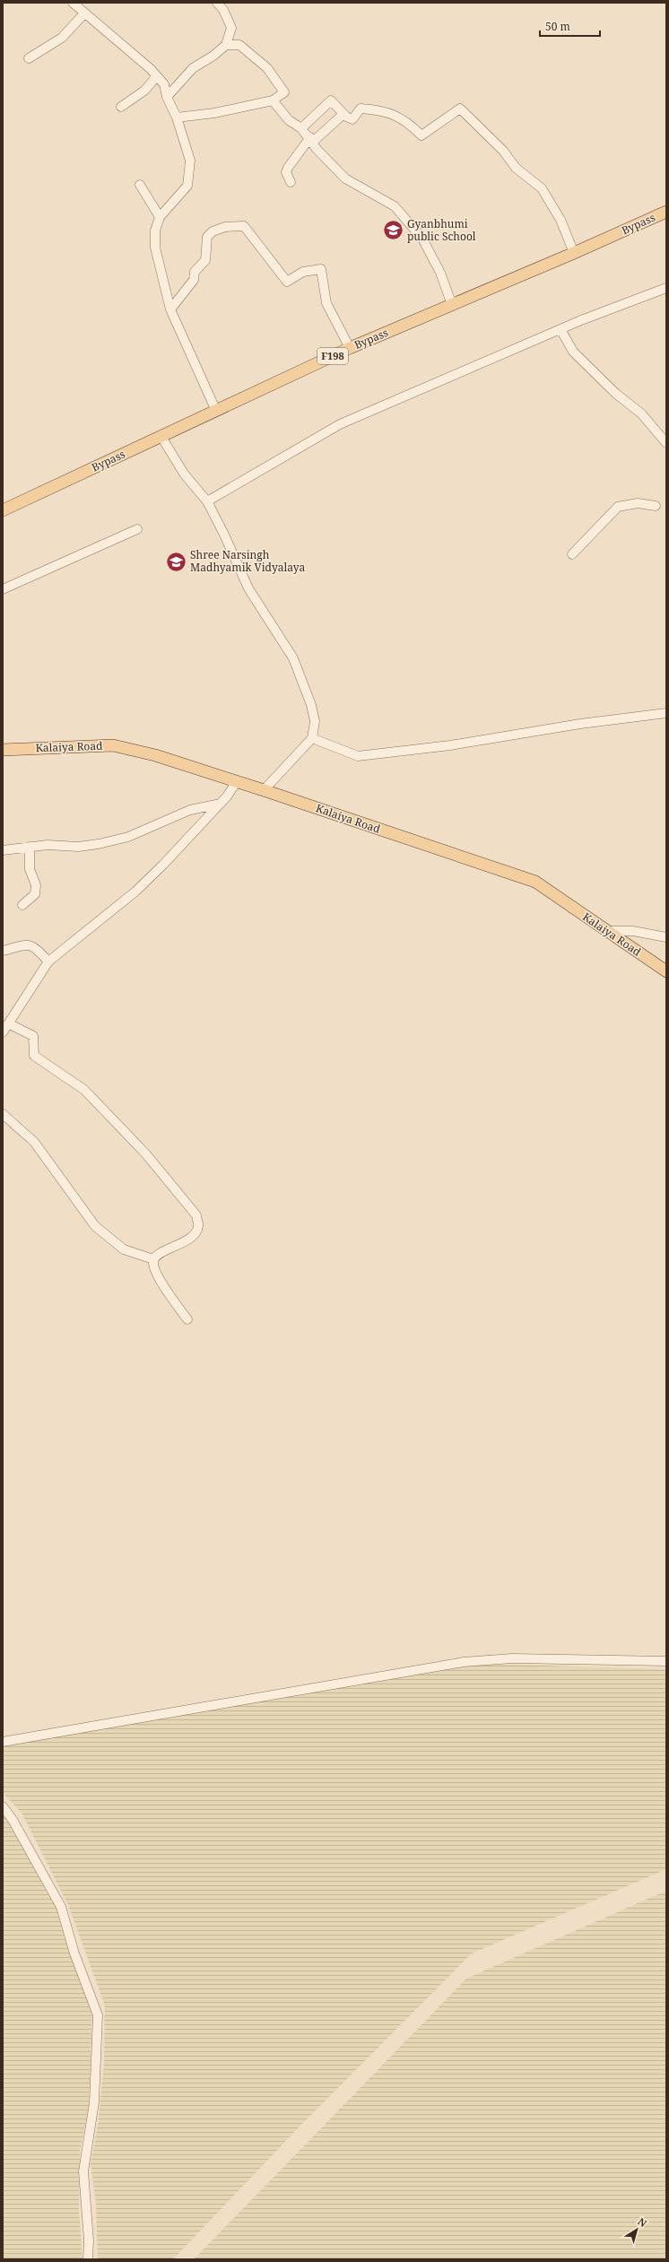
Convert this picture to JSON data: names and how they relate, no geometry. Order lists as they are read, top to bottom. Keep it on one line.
{"streets":{"main road":["Bypass","F198","Kalaiya Road"]},"places":{"school or university":["Gyanbhumi public School","Shree Narsingh Madhyamik Vidyalaya"]},"scale_bar":"50 m","north":"top right"}
